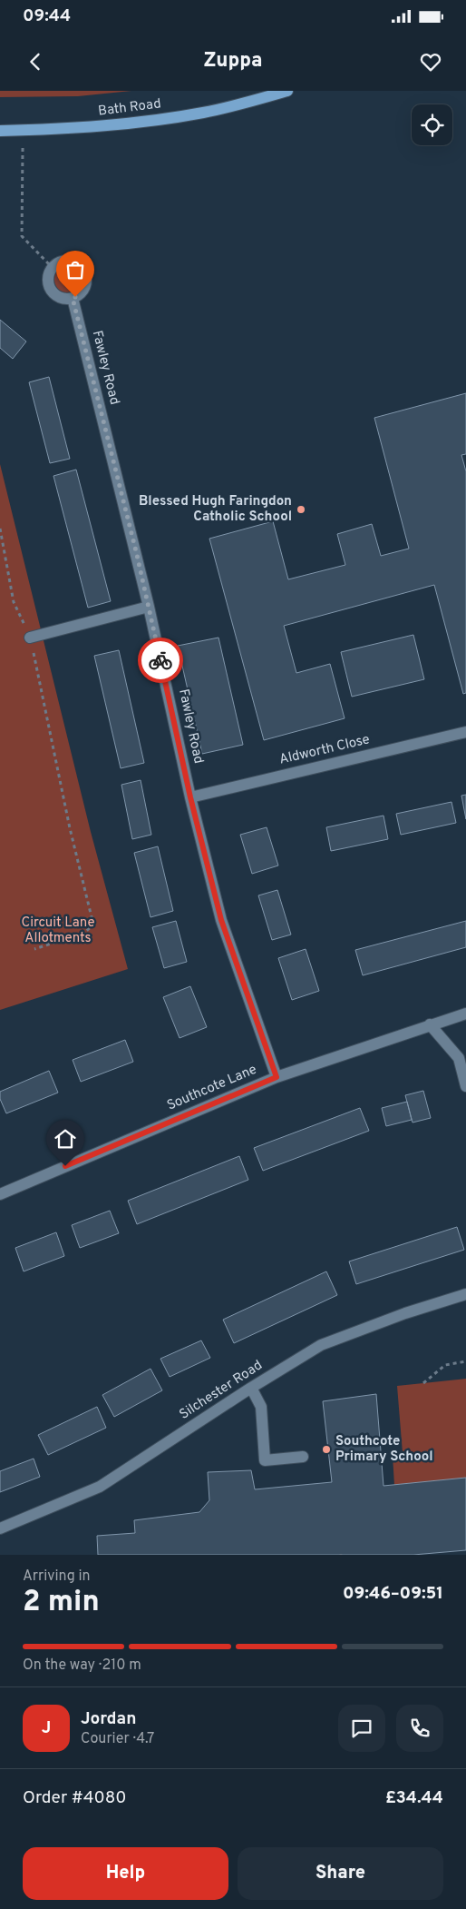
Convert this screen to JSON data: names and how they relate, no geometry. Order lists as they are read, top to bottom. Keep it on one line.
{"streets":{"main road":["Bath Road"],"street":["Fawley Road","Aldworth Close","Southcote Lane","Silchester Road"]},"crossings":[["Fawley Road","Aldworth Close"],["Fawley Road","Southcote Lane"]],"parks":["Circuit Lane Allotments"],"places":["Blessed Hugh Faringdon Catholic School","Southcote Primary School"],"page":{"status":"09:44","header":"Zuppa","heading":["2 min","Arriving in","09:46–09:51"],"panel":["Jordan","Courier · 4.7","Order #4080","£34.44"],"bar":"On the way · 210 m","round":"J","buttons":["Help","Share"]}}
